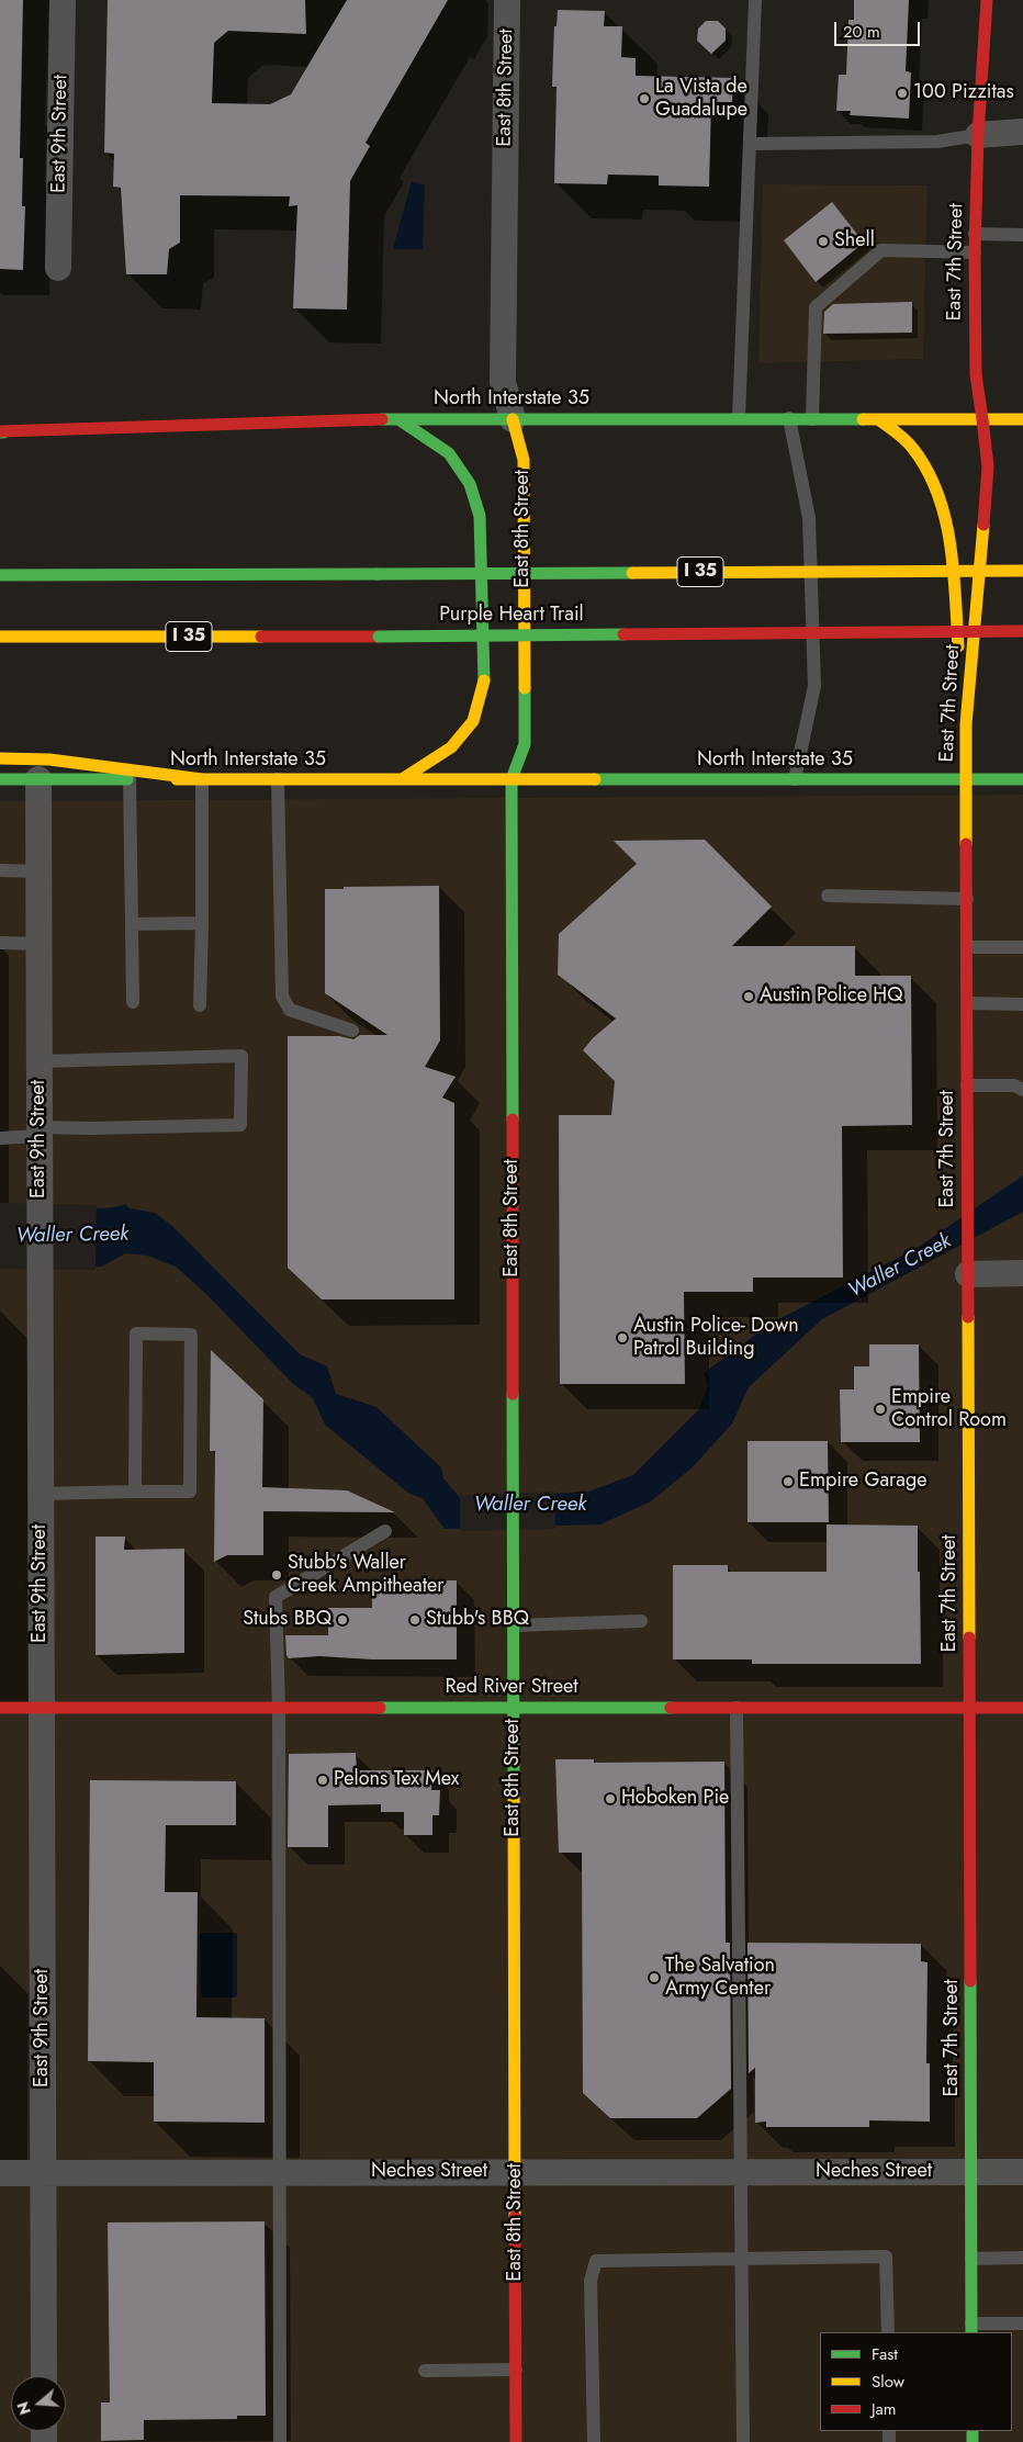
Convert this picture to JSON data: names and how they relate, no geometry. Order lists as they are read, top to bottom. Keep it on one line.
{"streets":{"main road":["East 8th Street","East 7th Street","North Interstate 35","I 35","Purple Heart Trail","Red River Street"],"street":["East 9th Street","Neches Street"]},"crossings":[["East 8th Street","North Interstate 35"],["East 8th Street","Red River Street"],["East 8th Street","Neches Street"],["East 9th Street","North Interstate 35"],["East 9th Street","Red River Street"],["East 9th Street","Neches Street"],["East 7th Street","North Interstate 35"],["East 7th Street","Red River Street"],["East 7th Street","Neches Street"]],"water":["Waller Creek"],"places":["100 Pizzitas","La Vista de Guadalupe","Shell","Austin Police HQ","Austin Police- Down Patrol Building","Empire Control Room","Empire Garage","Stubb's Waller Creek Ampitheater","Stubs BBQ","Stubb's BBQ","Pelons Tex Mex","Hoboken Pie","The Salvation Army Center"],"legend":["Fast","Slow","Jam"],"scale_bar":"20 m","north":"left"}
